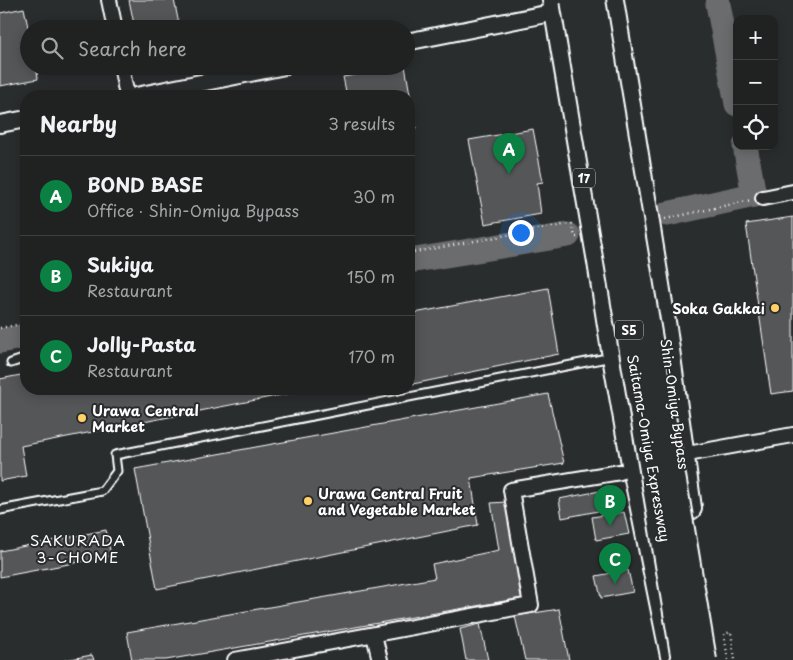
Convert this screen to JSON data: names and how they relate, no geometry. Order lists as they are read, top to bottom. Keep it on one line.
{"streets":{"highway":["17","S5","Shin-Omiya Bypass","Saitama-Omiya Expressway"]},"crossings":[["17","Shin-Omiya Bypass"],["17","Saitama-Omiya Expressway"],["Shin-Omiya Bypass","Saitama-Omiya Expressway"]],"districts":["SAKURADA 3-CHOME"],"places":["Soka Gakkai","Urawa Central Market","Urawa Central Fruit and Vegetable Market"],"page":{"map_buttons":["+","−"],"search":"Search here","heading":["Nearby","3 results"],"pins":["A","B","C"],"list":[{"mark":"A","name":"BOND BASE","note":"Office · Shin-Omiya Bypass","value":"30 m"},{"mark":"B","name":"Sukiya","note":"Restaurant","value":"150 m"},{"mark":"C","name":"Jolly-Pasta","note":"Restaurant","value":"170 m"}]}}
